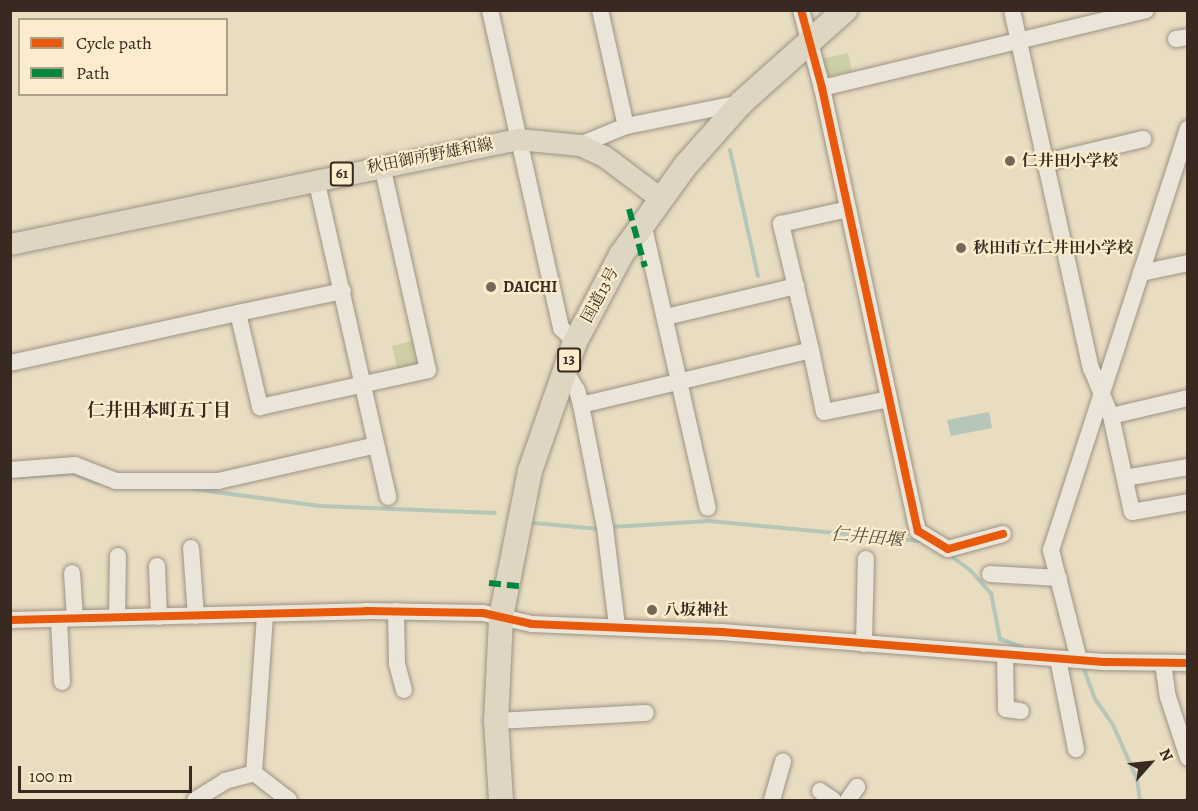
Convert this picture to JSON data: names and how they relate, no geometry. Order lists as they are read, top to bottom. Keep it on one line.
{"streets":{"highway":["国道13号","13"],"main road":["秋田御所野雄和線","61"]},"crossings":[["秋田御所野雄和線","国道13号"]],"districts":["仁井田本町五丁目"],"water":["仁井田堰"],"places":["仁井田小学校","秋田市立仁井田小学校","DAICHI","八坂神社"],"legend":["Cycle path","Path"],"scale_bar":"100 m","north":"top right"}
